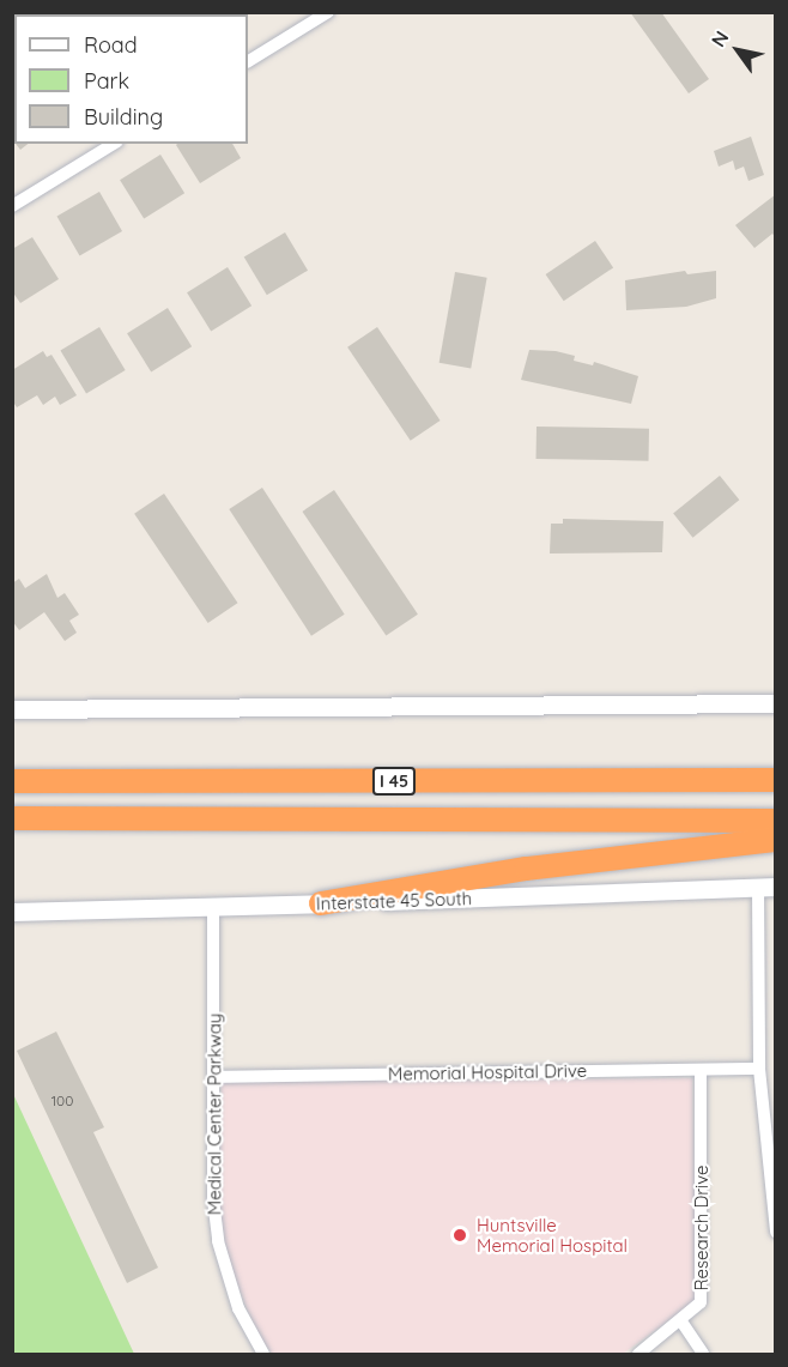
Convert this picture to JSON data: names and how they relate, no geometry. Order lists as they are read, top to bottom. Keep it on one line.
{"streets":{"highway":["I 45"],"main road":["Interstate 45 South"],"street":["Memorial Hospital Drive","Medical Center Parkway","Research Drive"]},"crossings":[["Interstate 45 South","Medical Center Parkway"],["Memorial Hospital Drive","Medical Center Parkway"],["Memorial Hospital Drive","Research Drive"]],"places":["Huntsville Memorial Hospital"],"house_numbers":["100"],"legend":["Road","Park","Building"],"north":"top left"}
